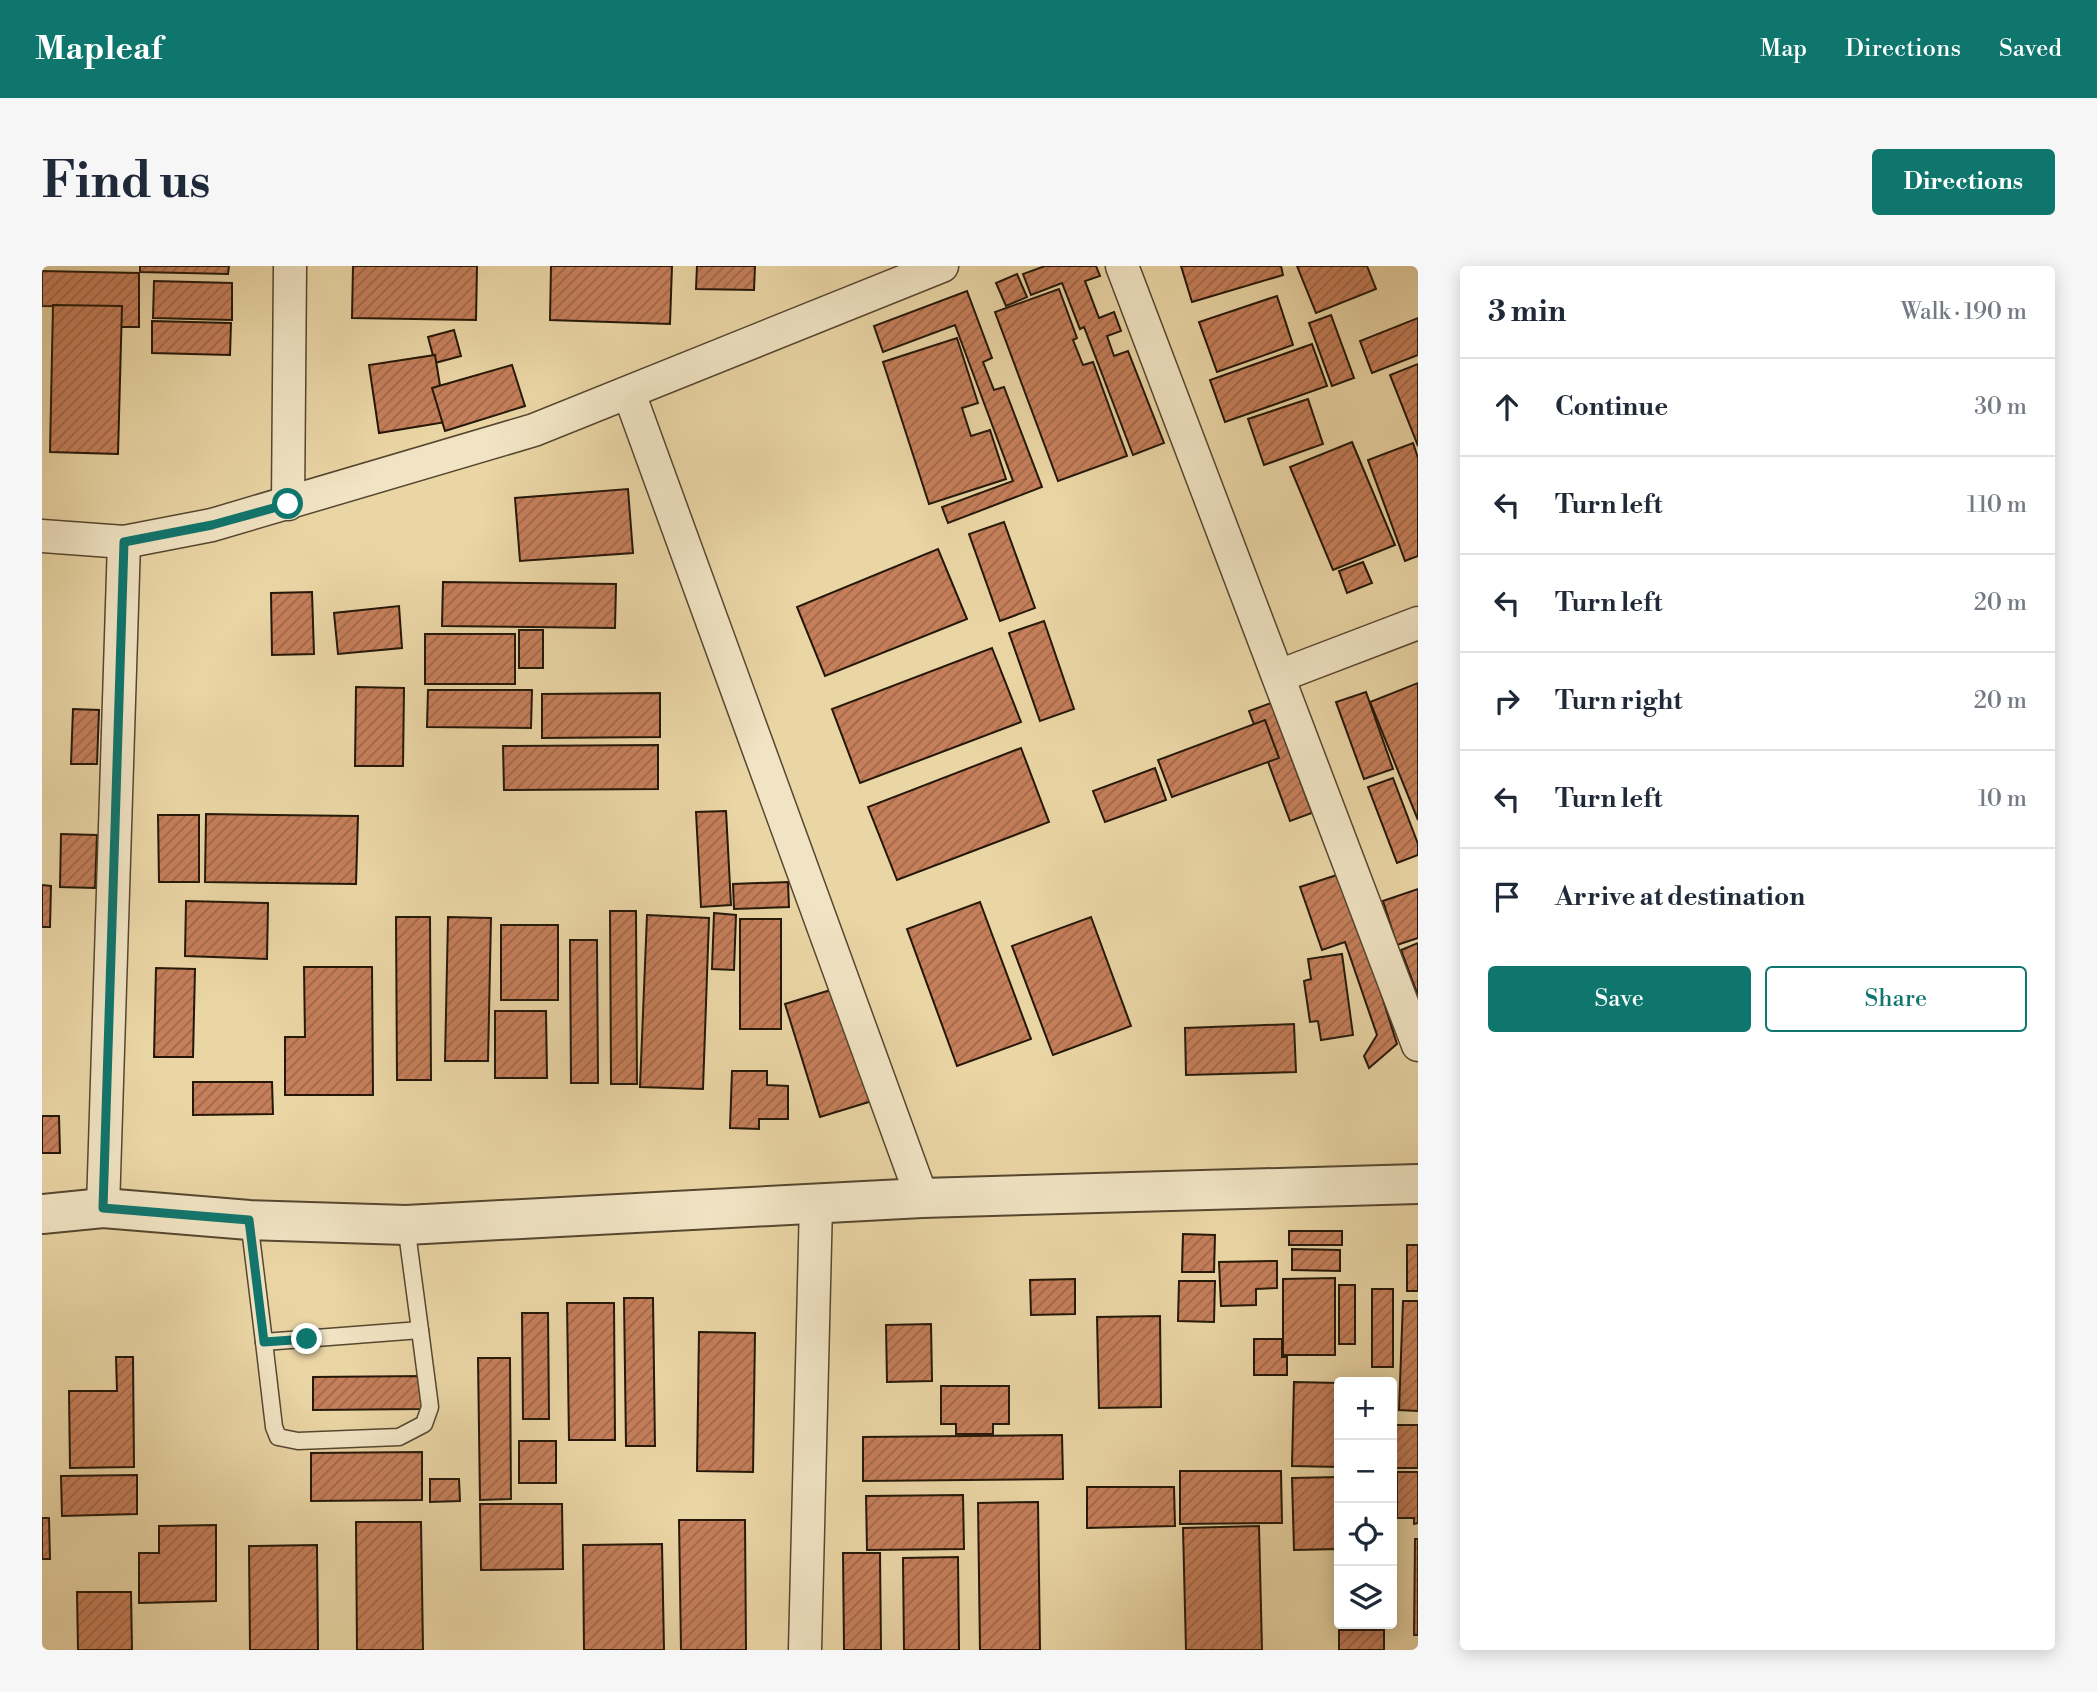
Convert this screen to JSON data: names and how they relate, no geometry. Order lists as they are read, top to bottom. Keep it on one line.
{"page":{"header":"Mapleaf","nav":["Map","Directions","Saved"],"buttons":["Directions",["Save","Share"]],"title":"Find us","heading":["3 min","Walk · 190 m"],"list":[["Continue","30 m"],["Turn left","110 m"],["Turn left","20 m"],["Turn right","20 m"],["Turn left","10 m"],"Arrive at destination"],"map_buttons":["+","−"]}}
